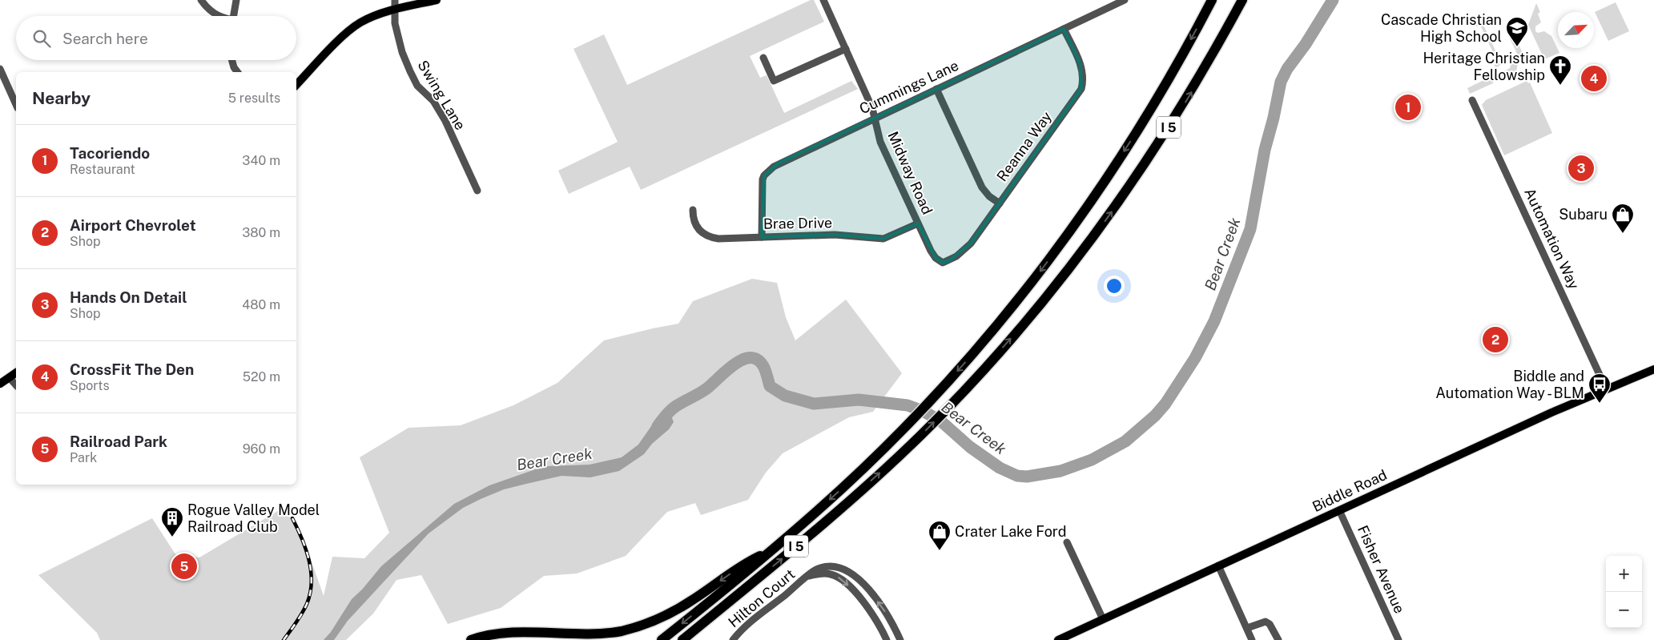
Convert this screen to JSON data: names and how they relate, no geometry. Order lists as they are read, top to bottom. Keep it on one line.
{"streets":{"highway":["I 5"],"main road":["Biddle Road"],"street":["Cummings Lane","Swing Lane","Reanna Way","Midway Road","Brae Drive","Automation Way","Fisher Avenue","Hilton Court"]},"crossings":[["Cummings Lane","Reanna Way"],["Cummings Lane","Midway Road"],["Cummings Lane","Brae Drive"],["Reanna Way","Midway Road"],["Midway Road","Brae Drive"],["Automation Way","Biddle Road"],["Biddle Road","Fisher Avenue"]],"water":["Bear Creek"],"places":{"school or university":["Cascade Christian High School"],"church":["Heritage Christian Fellowship"],"shop":["Subaru","Crater Lake Ford"],"bus stop":["Biddle and Automation Way - BLM"],"building":["Rogue Valley Model Railroad Club"]},"north":"top right","page":{"search":"Search here","pins":["4","1","3","2","5"],"heading":["Nearby","5 results"],"list":[{"mark":"1","name":"Tacoriendo","note":"Restaurant","value":"340 m"},{"mark":"2","name":"Airport Chevrolet","note":"Shop","value":"380 m"},{"mark":"3","name":"Hands On Detail","note":"Shop","value":"480 m"},{"mark":"4","name":"CrossFit The Den","note":"Sports","value":"520 m"},{"mark":"5","name":"Railroad Park","note":"Park","value":"960 m"}],"map_buttons":["+","−"]}}
